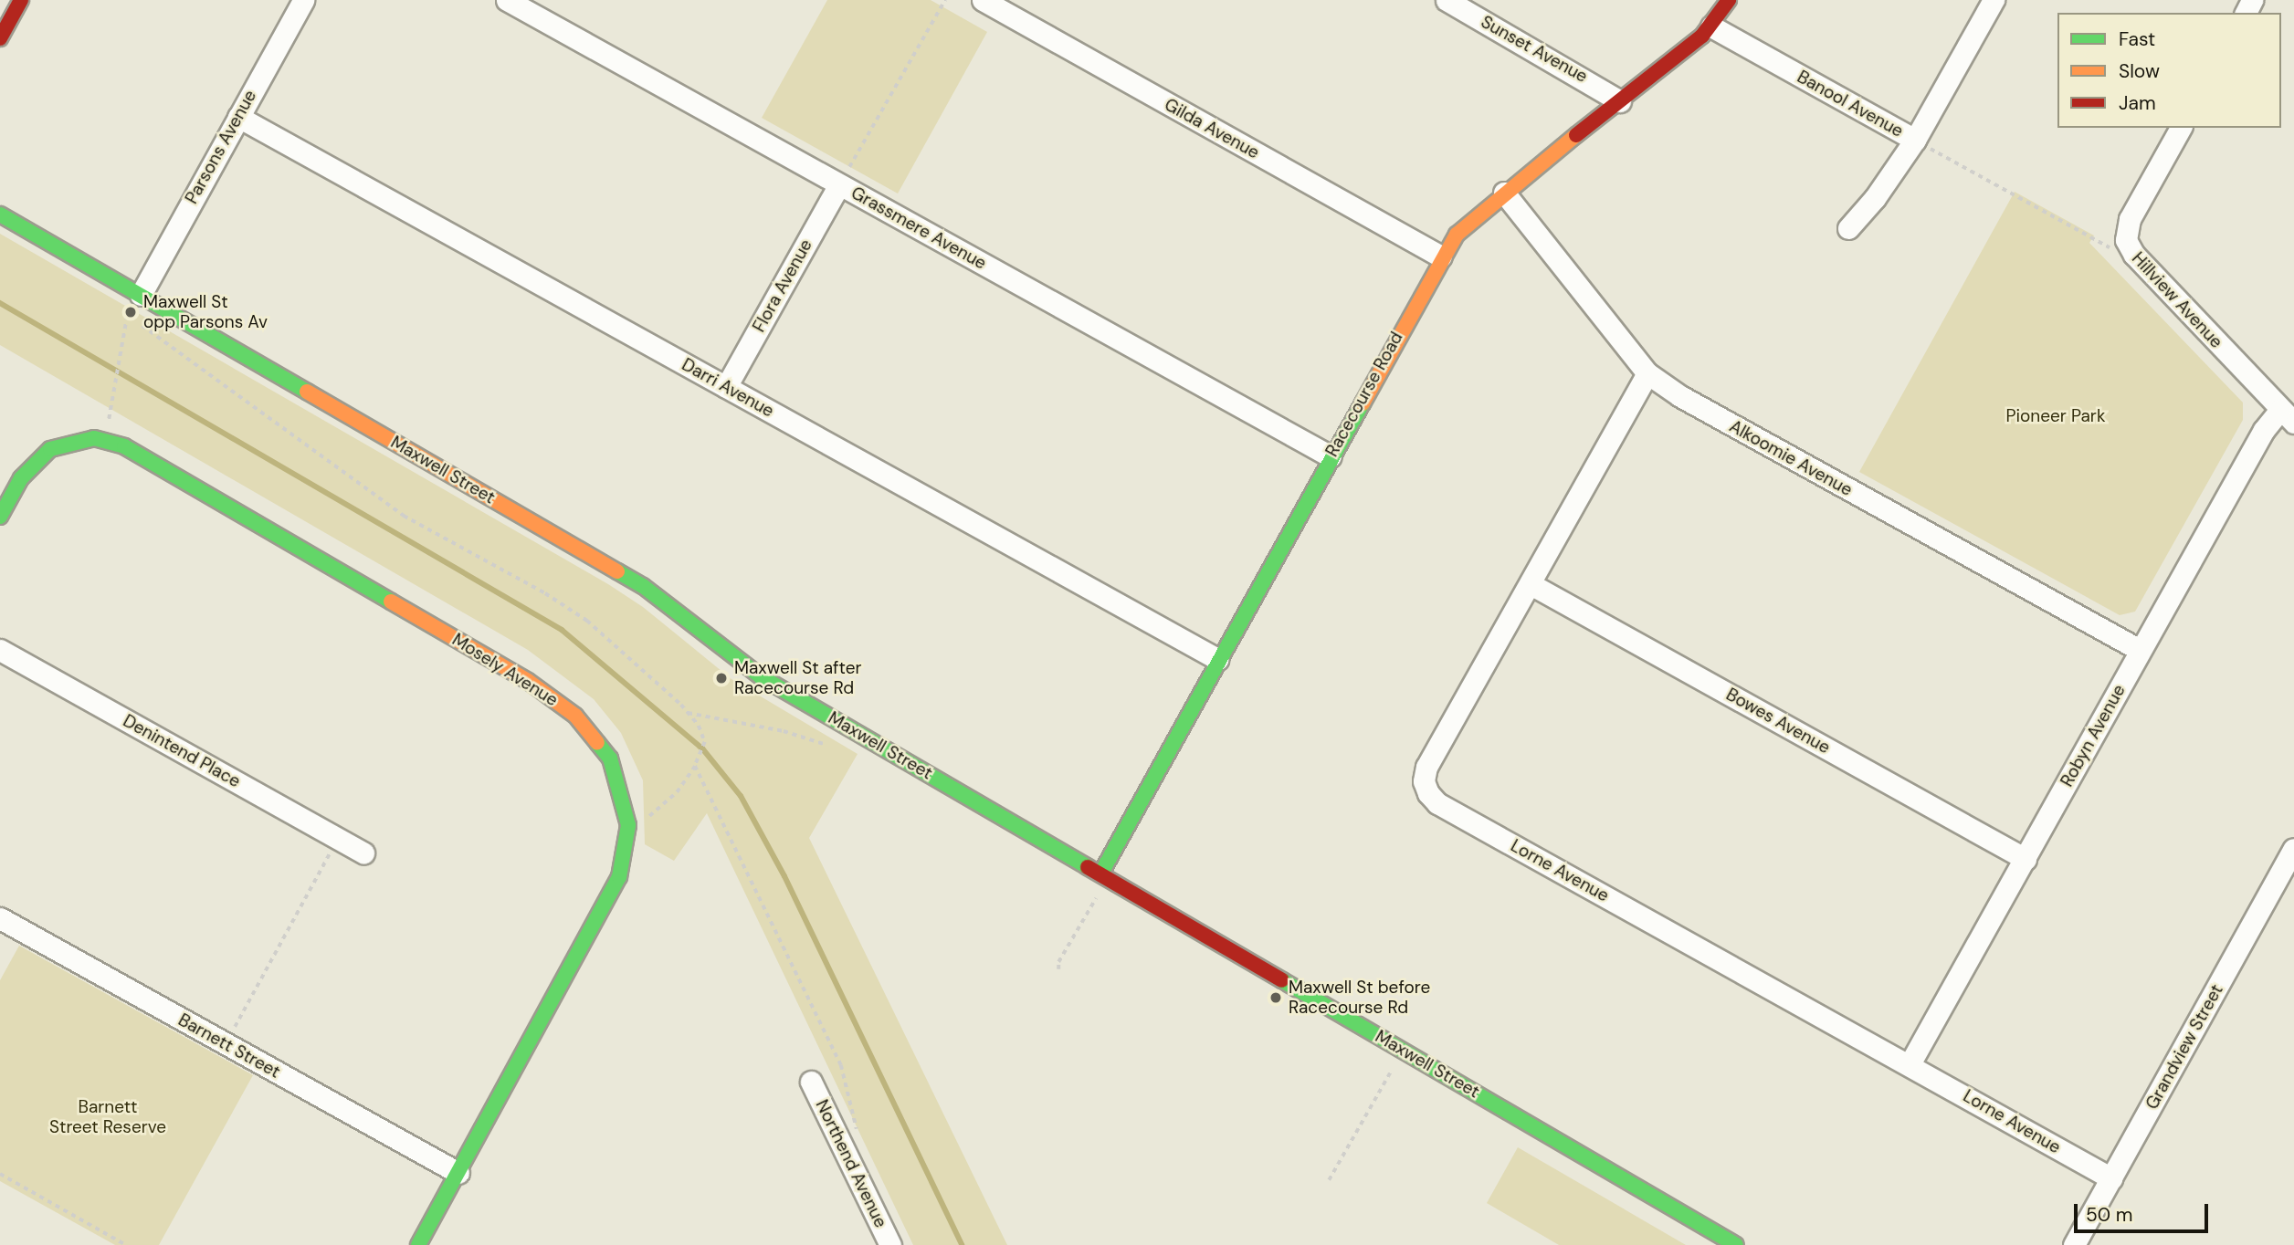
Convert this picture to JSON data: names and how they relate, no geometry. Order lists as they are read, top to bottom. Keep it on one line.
{"streets":{"street":["Sunset Avenue","Banool Avenue","Gilda Avenue","Parsons Avenue","Grassmere Avenue","Flora Avenue","Hillview Avenue","Darri Avenue","Racecourse Road","Alkoomie Avenue","Maxwell Street","Mosely Avenue","Bowes Avenue","Robyn Avenue","Denintend Place","Lorne Avenue","Barnett Street","Grandview Street","Northend Avenue"]},"crossings":[["Sunset Avenue","Racecourse Road"],["Banool Avenue","Racecourse Road"],["Gilda Avenue","Racecourse Road"],["Parsons Avenue","Darri Avenue"],["Parsons Avenue","Maxwell Street"],["Grassmere Avenue","Flora Avenue"],["Grassmere Avenue","Racecourse Road"],["Flora Avenue","Darri Avenue"],["Hillview Avenue","Robyn Avenue"],["Darri Avenue","Racecourse Road"],["Racecourse Road","Alkoomie Avenue"],["Racecourse Road","Maxwell Street"],["Alkoomie Avenue","Robyn Avenue"],["Alkoomie Avenue","Lorne Avenue"],["Mosely Avenue","Barnett Street"],["Bowes Avenue","Robyn Avenue"],["Bowes Avenue","Lorne Avenue"],["Robyn Avenue","Lorne Avenue"],["Lorne Avenue","Grandview Street"]],"parks":["Pioneer Park","Barnett Street Reserve"],"places":["Maxwell St opp Parsons Av","Maxwell St after Racecourse Rd","Maxwell St before Racecourse Rd"],"legend":["Fast","Slow","Jam"],"scale_bar":"50 m"}
